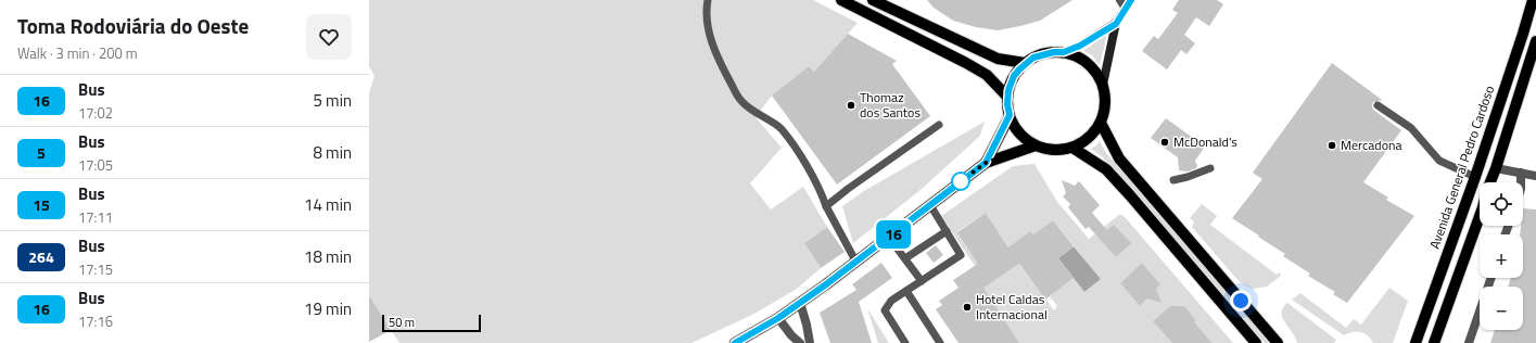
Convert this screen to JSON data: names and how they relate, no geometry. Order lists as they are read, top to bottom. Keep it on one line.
{"streets":{"main road":["Avenida General Pedro Cardoso"]},"places":["Thomaz dos Santos","McDonald's","Mercadona","Hotel Caldas Internacional"],"lines":["bus line 16"],"scale_bar":"50 m","page":{"heading":["Toma Rodoviária do Oeste","Walk · 3 min · 200 m"],"on_map":"16","list":[{"mark":"16","name":"Bus","note":"17:02","value":"5 min"},{"mark":"5","name":"Bus","note":"17:05","value":"8 min"},{"mark":"15","name":"Bus","note":"17:11","value":"14 min"},{"mark":"264","name":"Bus","note":"17:15","value":"18 min"},{"mark":"16","name":"Bus","note":"17:16","value":"19 min"}],"map_buttons":["+","−"],"scale":"50 m"}}
